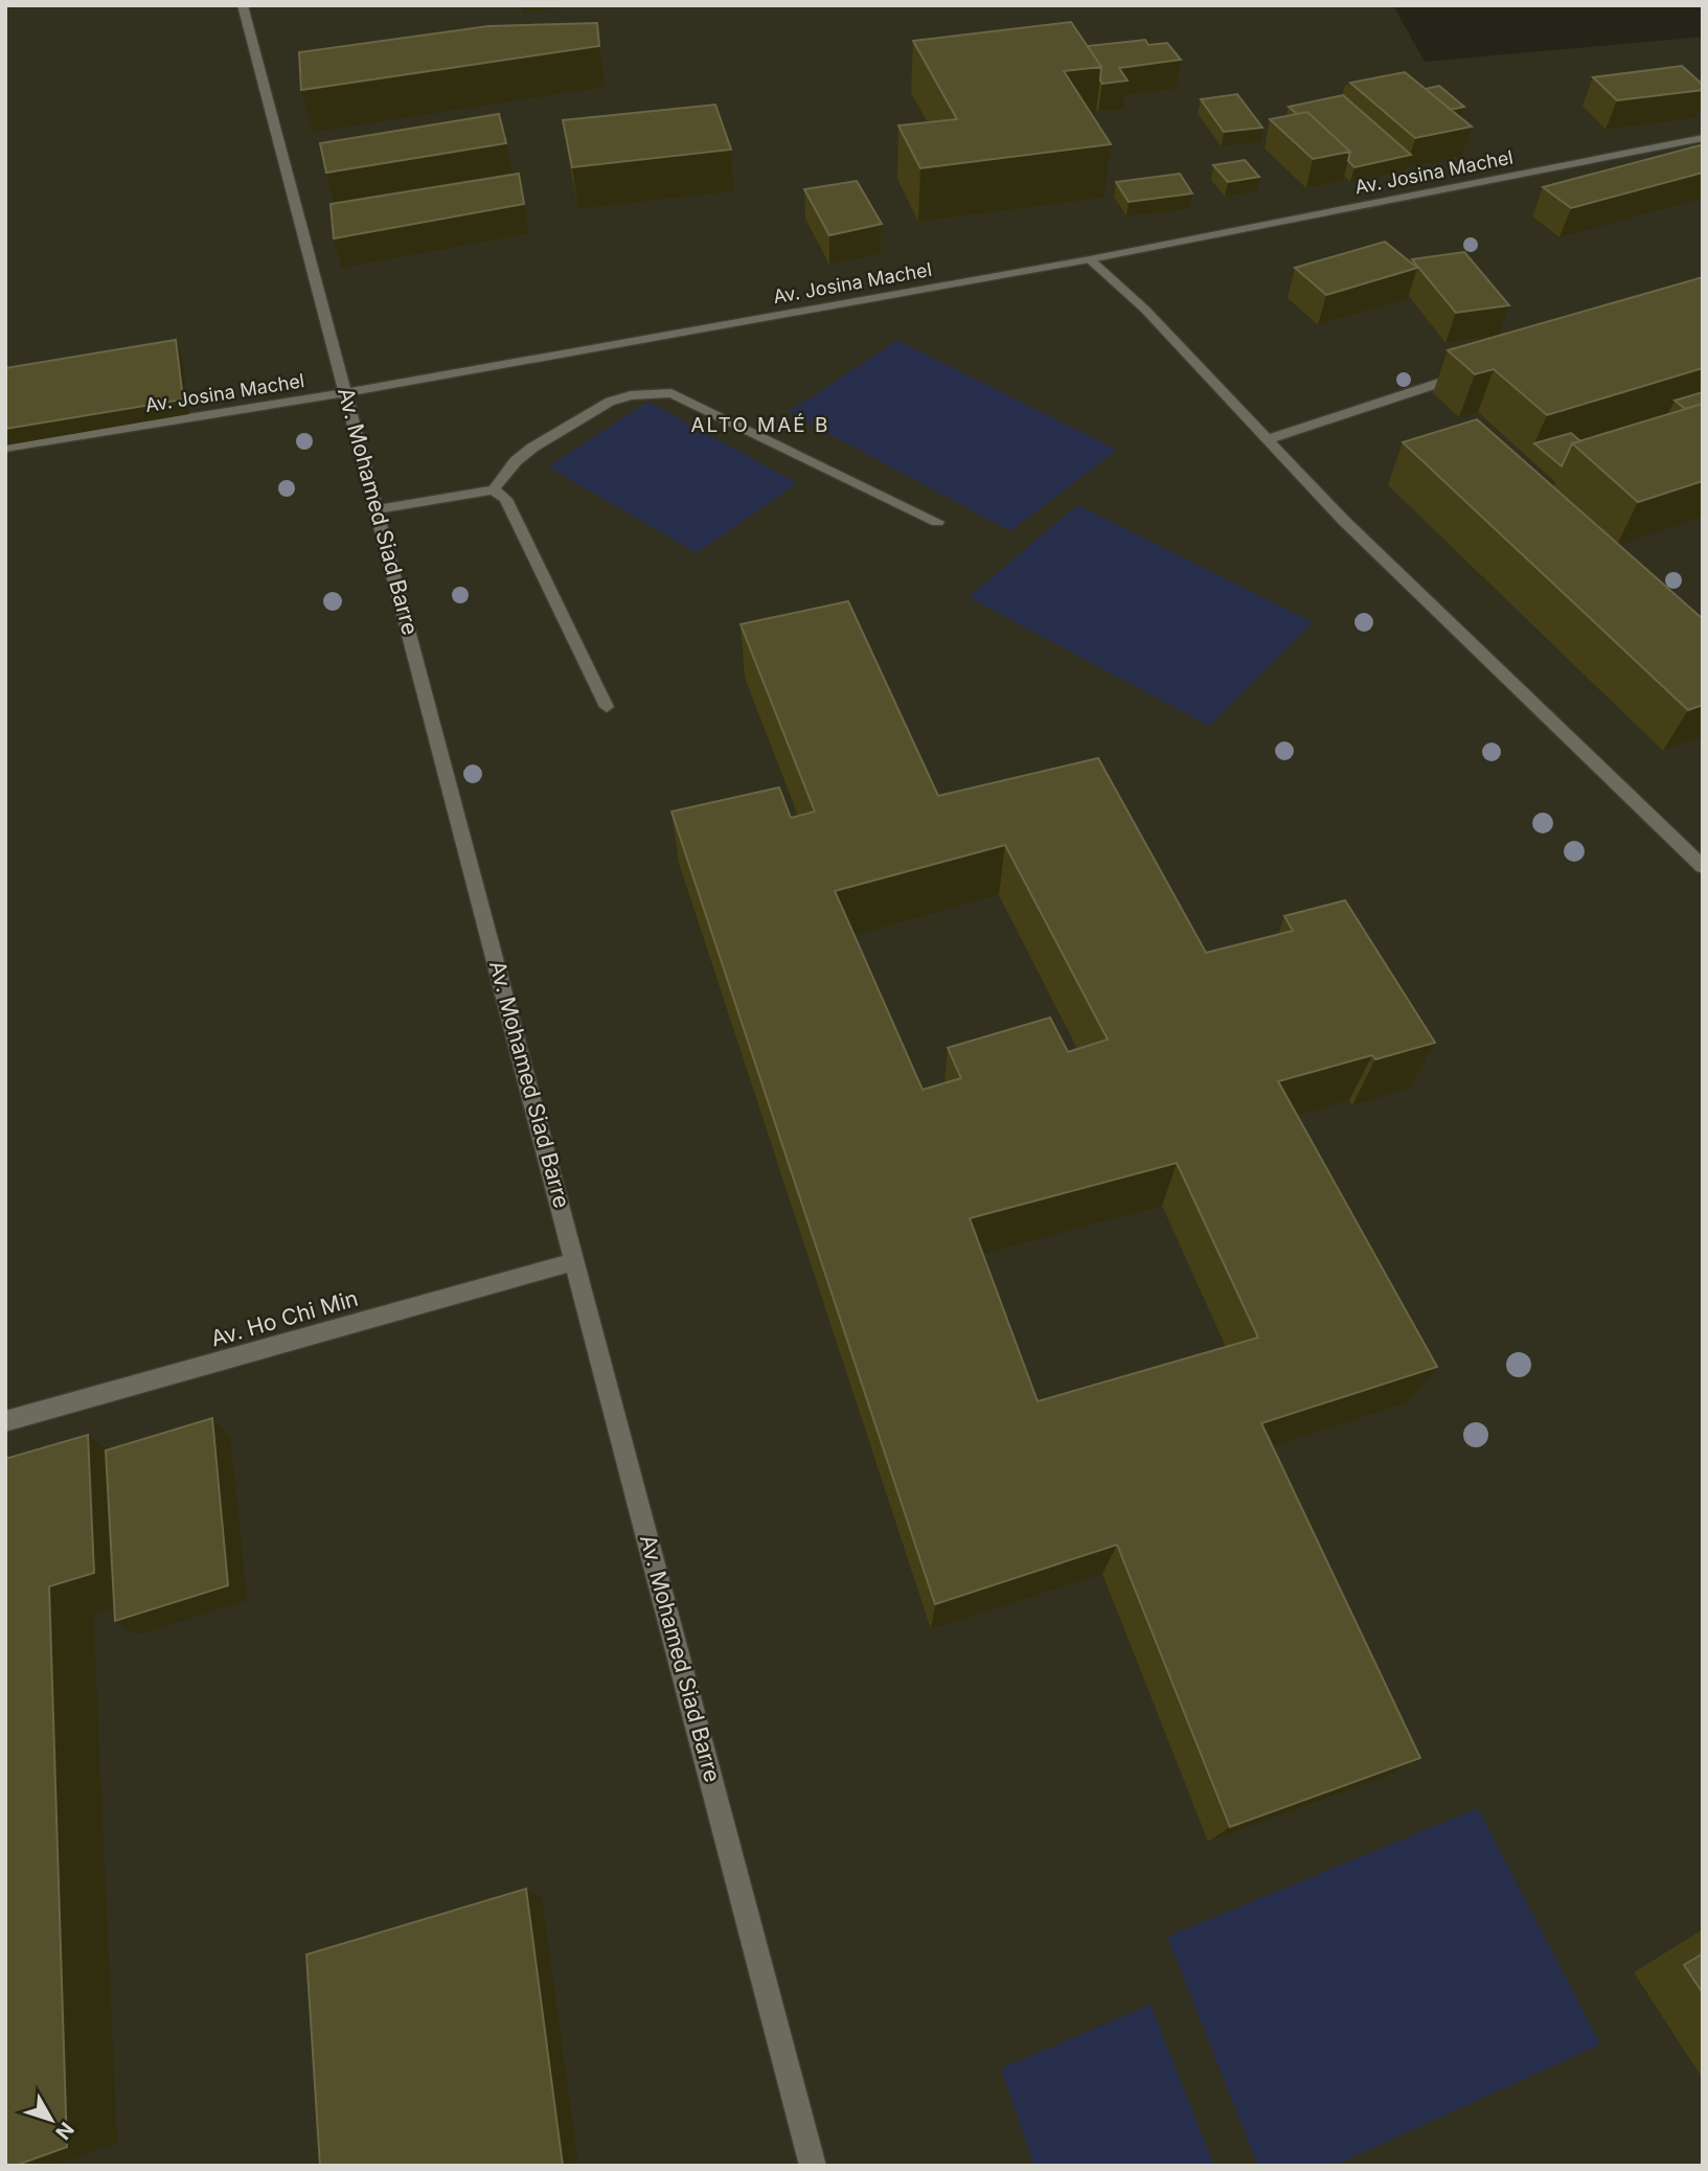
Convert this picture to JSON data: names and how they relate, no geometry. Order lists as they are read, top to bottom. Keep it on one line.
{"streets":{"street":["Av. Josina Machel","Av. Mohamed Siad Barre","Av. Ho Chi Min"]},"crossings":[["Av. Josina Machel","Av. Mohamed Siad Barre"],["Av. Mohamed Siad Barre","Av. Ho Chi Min"]],"districts":["ALTO MAÉ B"],"north":"bottom right"}
